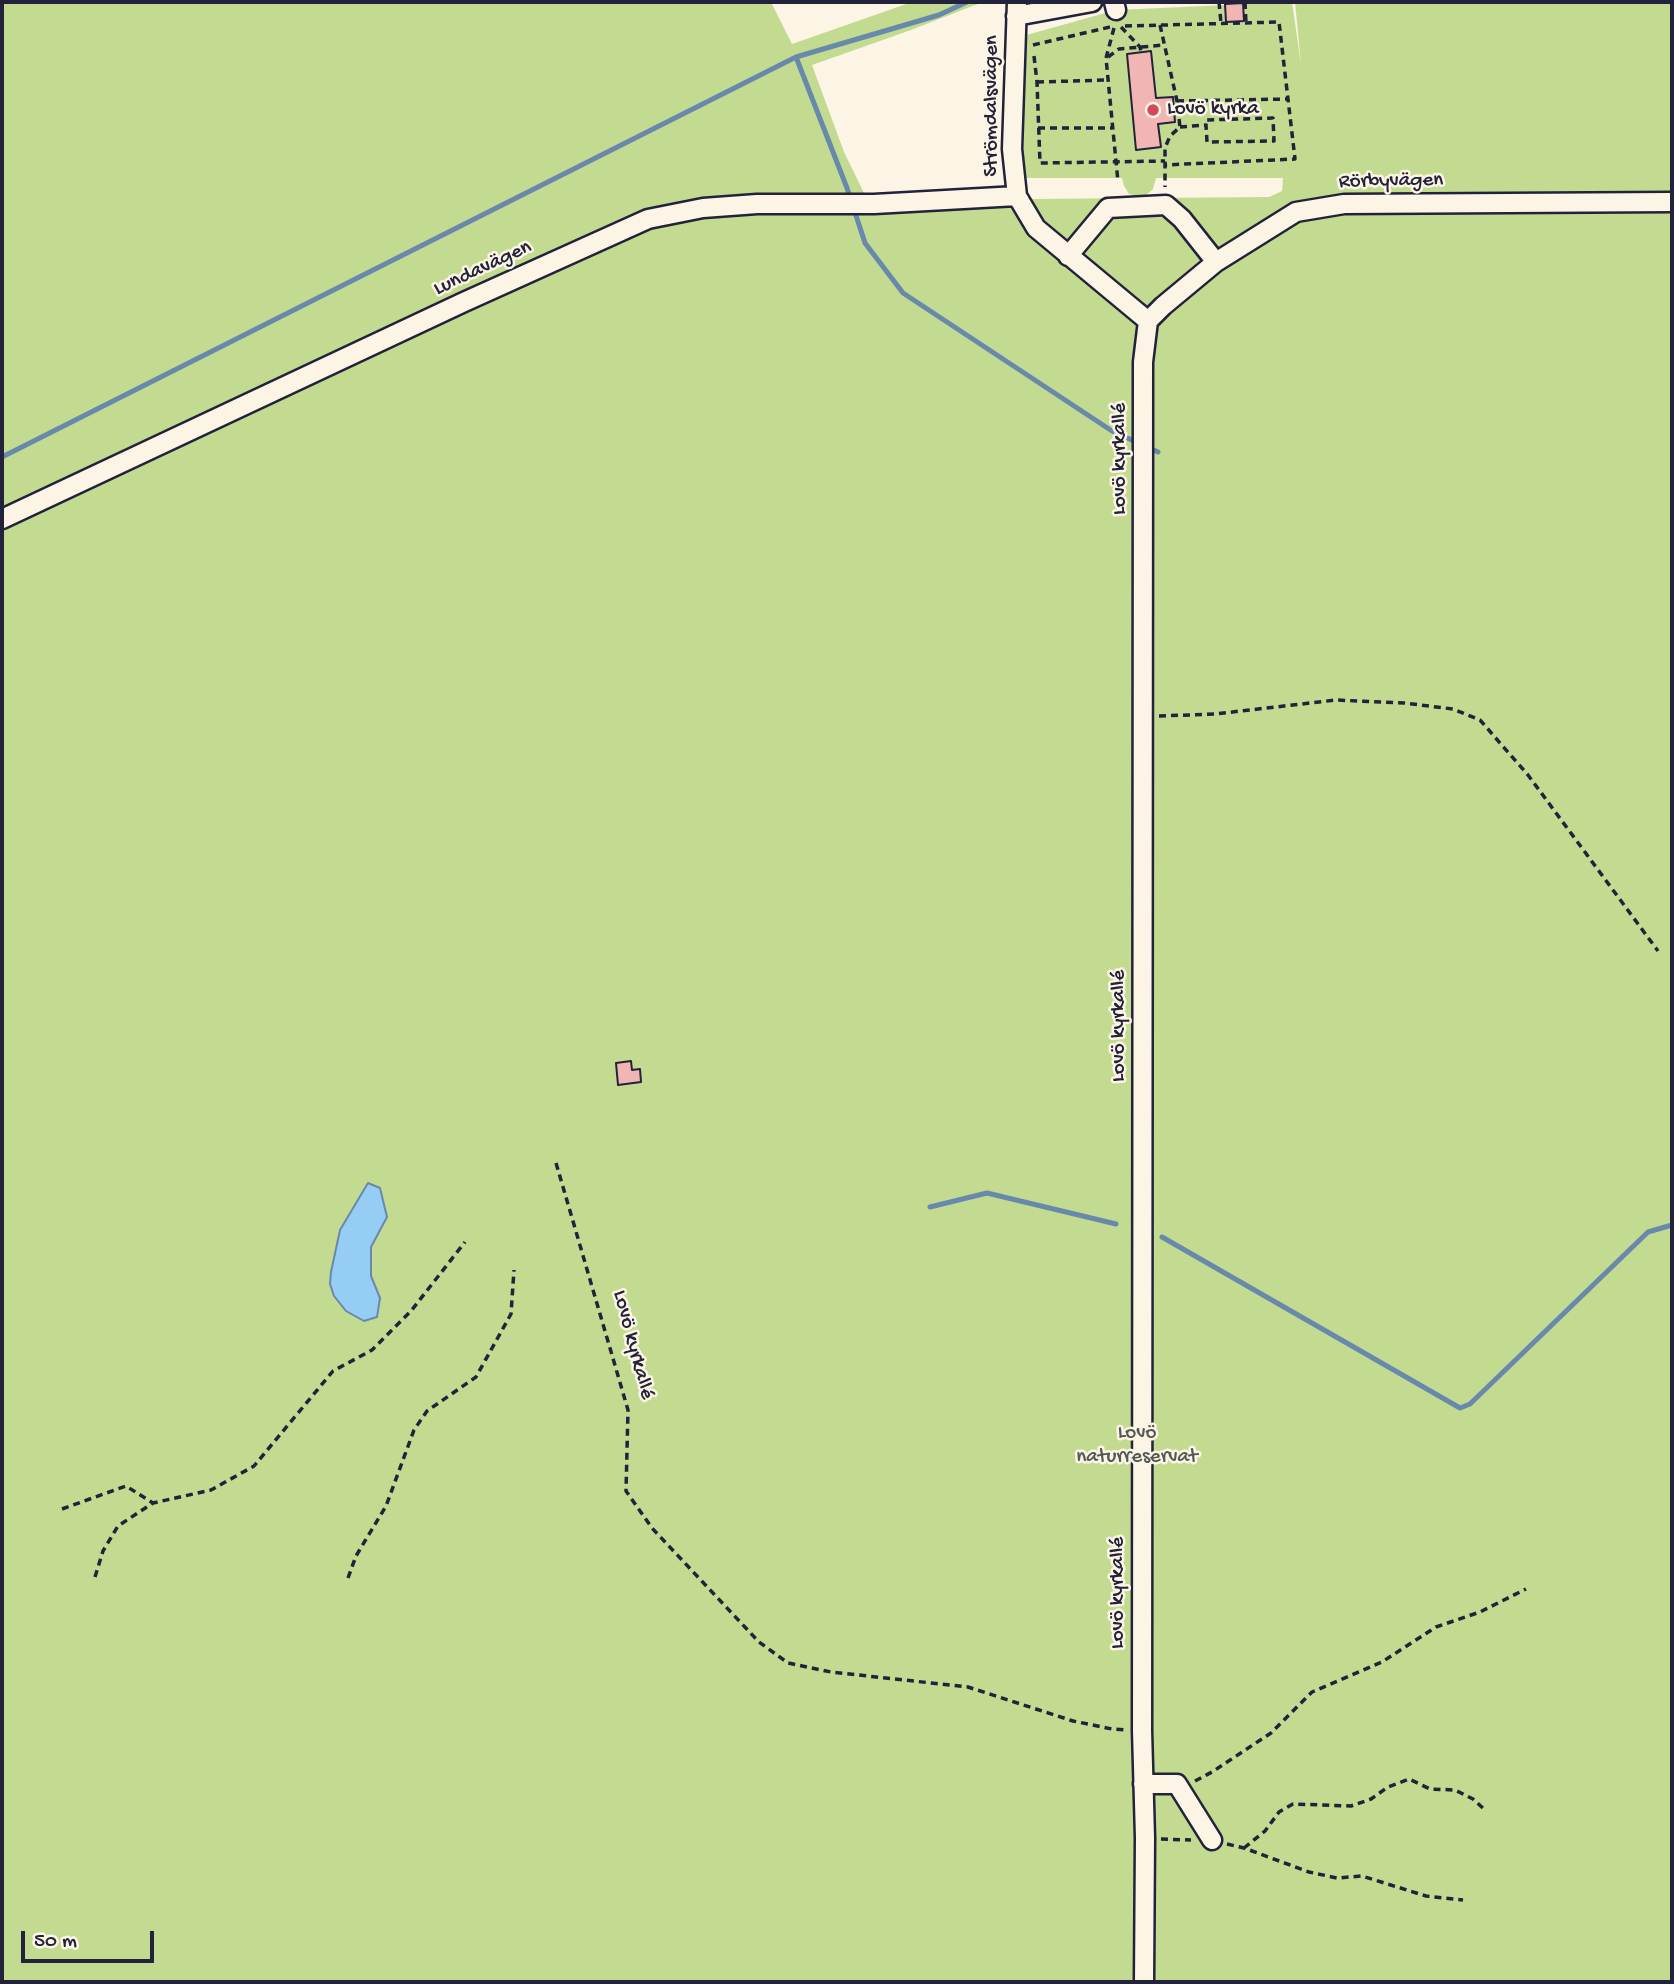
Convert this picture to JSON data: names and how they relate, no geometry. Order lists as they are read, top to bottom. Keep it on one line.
{"streets":{"street":["Strömdalsvägen","Rörbyvägen","Lundavägen","Lovö kyrkallé"]},"crossings":[["Strömdalsvägen","Rörbyvägen"],["Strömdalsvägen","Lundavägen"],["Strömdalsvägen","Lovö kyrkallé"],["Rörbyvägen","Lovö kyrkallé"]],"parks":["Lovö naturreservat"],"places":["Lovö kyrka"],"scale_bar":"50 m"}
